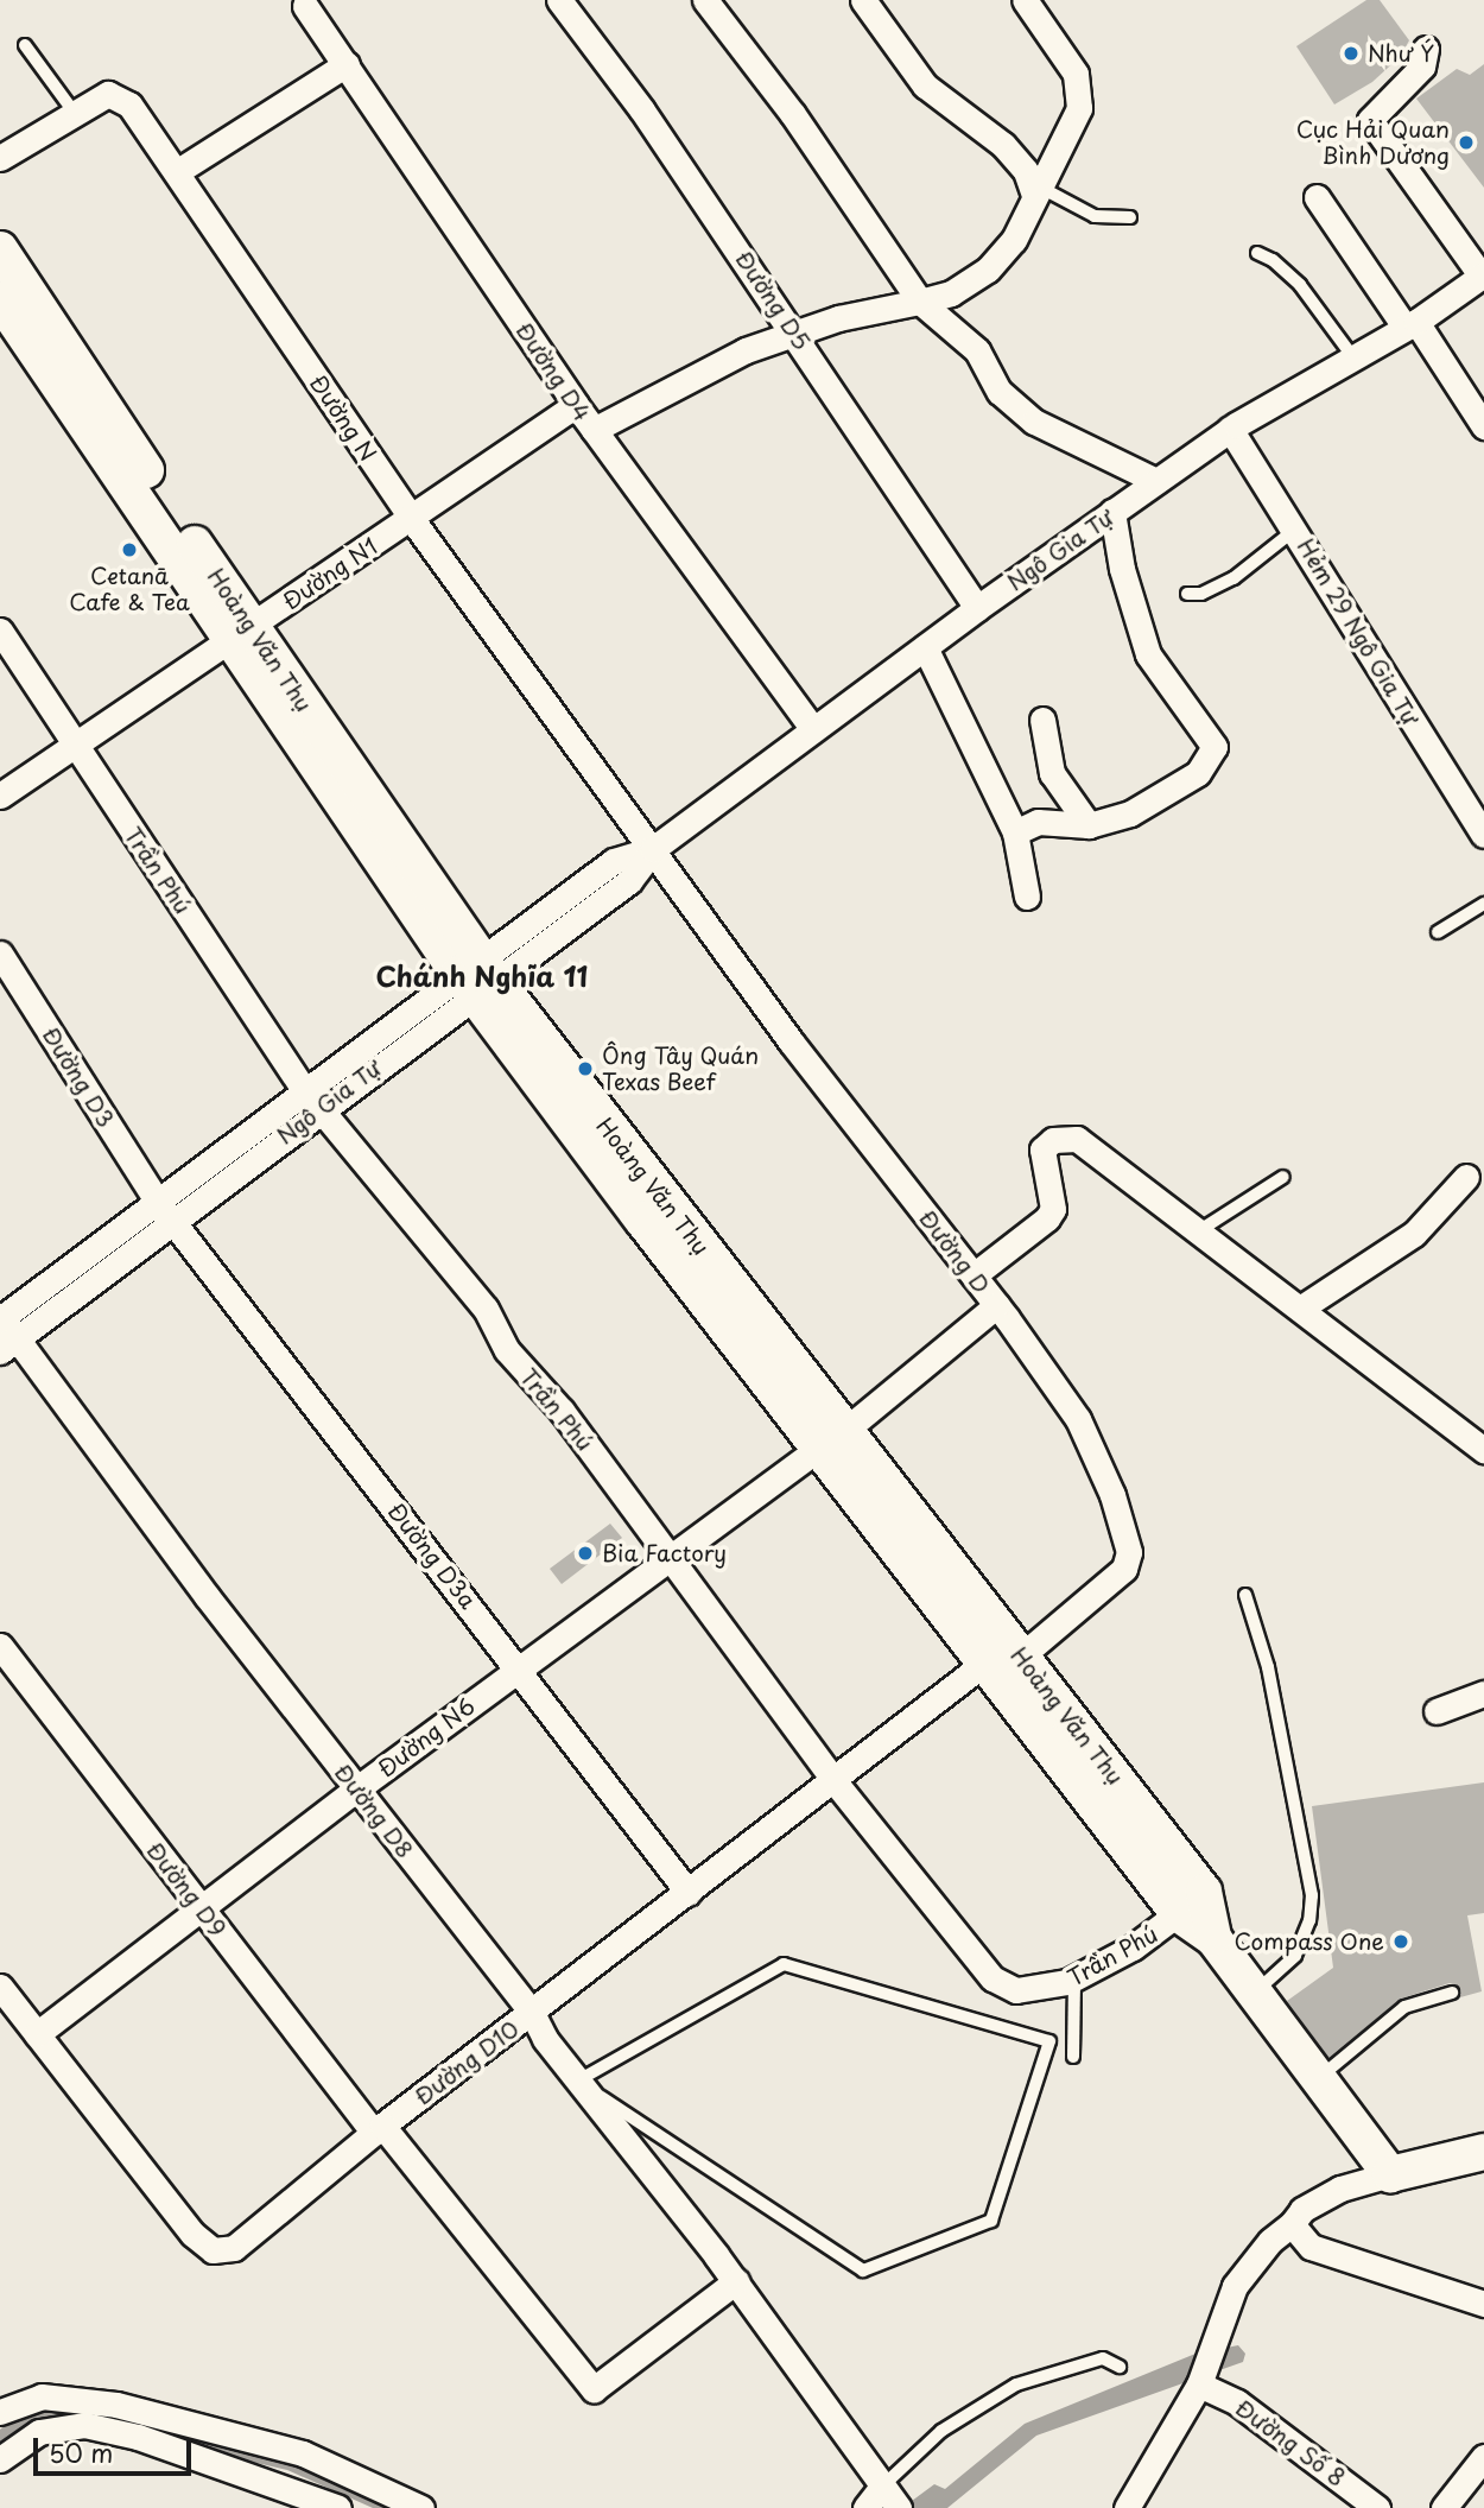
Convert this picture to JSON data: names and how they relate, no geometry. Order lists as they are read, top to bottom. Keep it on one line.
{"streets":{"street":["Đường D5","Đường D4","Đường N","Ngô Gia Tự","Đường N1","Hẻm 29 Ngô Gia Tự","Hoàng Văn Thụ","Trần Phú","Đường D3","Đường D","Đường D3a","Đường N6","Đường D8","Đường D9","Đường D10","Đường Số 8"]},"crossings":[["Đường D5","Ngô Gia Tự"],["Đường D4","Ngô Gia Tự"],["Đường D4","Đường N1"],["Đường N","Ngô Gia Tự"],["Đường N","Đường N1"],["Đường N","Đường D"],["Ngô Gia Tự","Hẻm 29 Ngô Gia Tự"],["Ngô Gia Tự","Hoàng Văn Thụ"],["Ngô Gia Tự","Trần Phú"],["Ngô Gia Tự","Đường D3"],["Ngô Gia Tự","Đường D"],["Ngô Gia Tự","Đường D3a"],["Ngô Gia Tự","Đường D8"],["Đường N1","Hoàng Văn Thụ"],["Đường N1","Trần Phú"],["Hoàng Văn Thụ","Trần Phú"],["Hoàng Văn Thụ","Đường D"],["Hoàng Văn Thụ","Đường N6"],["Hoàng Văn Thụ","Đường D10"],["Trần Phú","Đường N6"],["Trần Phú","Đường D10"],["Đường D3","Đường D3a"],["Đường D","Đường N6"],["Đường D3a","Đường N6"],["Đường D3a","Đường D10"],["Đường N6","Đường D8"],["Đường N6","Đường D9"],["Đường N6","Đường D10"],["Đường D8","Đường D9"],["Đường D8","Đường D10"],["Đường D9","Đường D10"]],"districts":["Chánh Nghĩa 11"],"places":["Như Ý","Cục Hải Quan Bình Dương","Cetanā Cafe & Tea","Ông Tây Quán Texas Beef","Bia Factory","Compass One"],"scale_bar":"50 m"}
